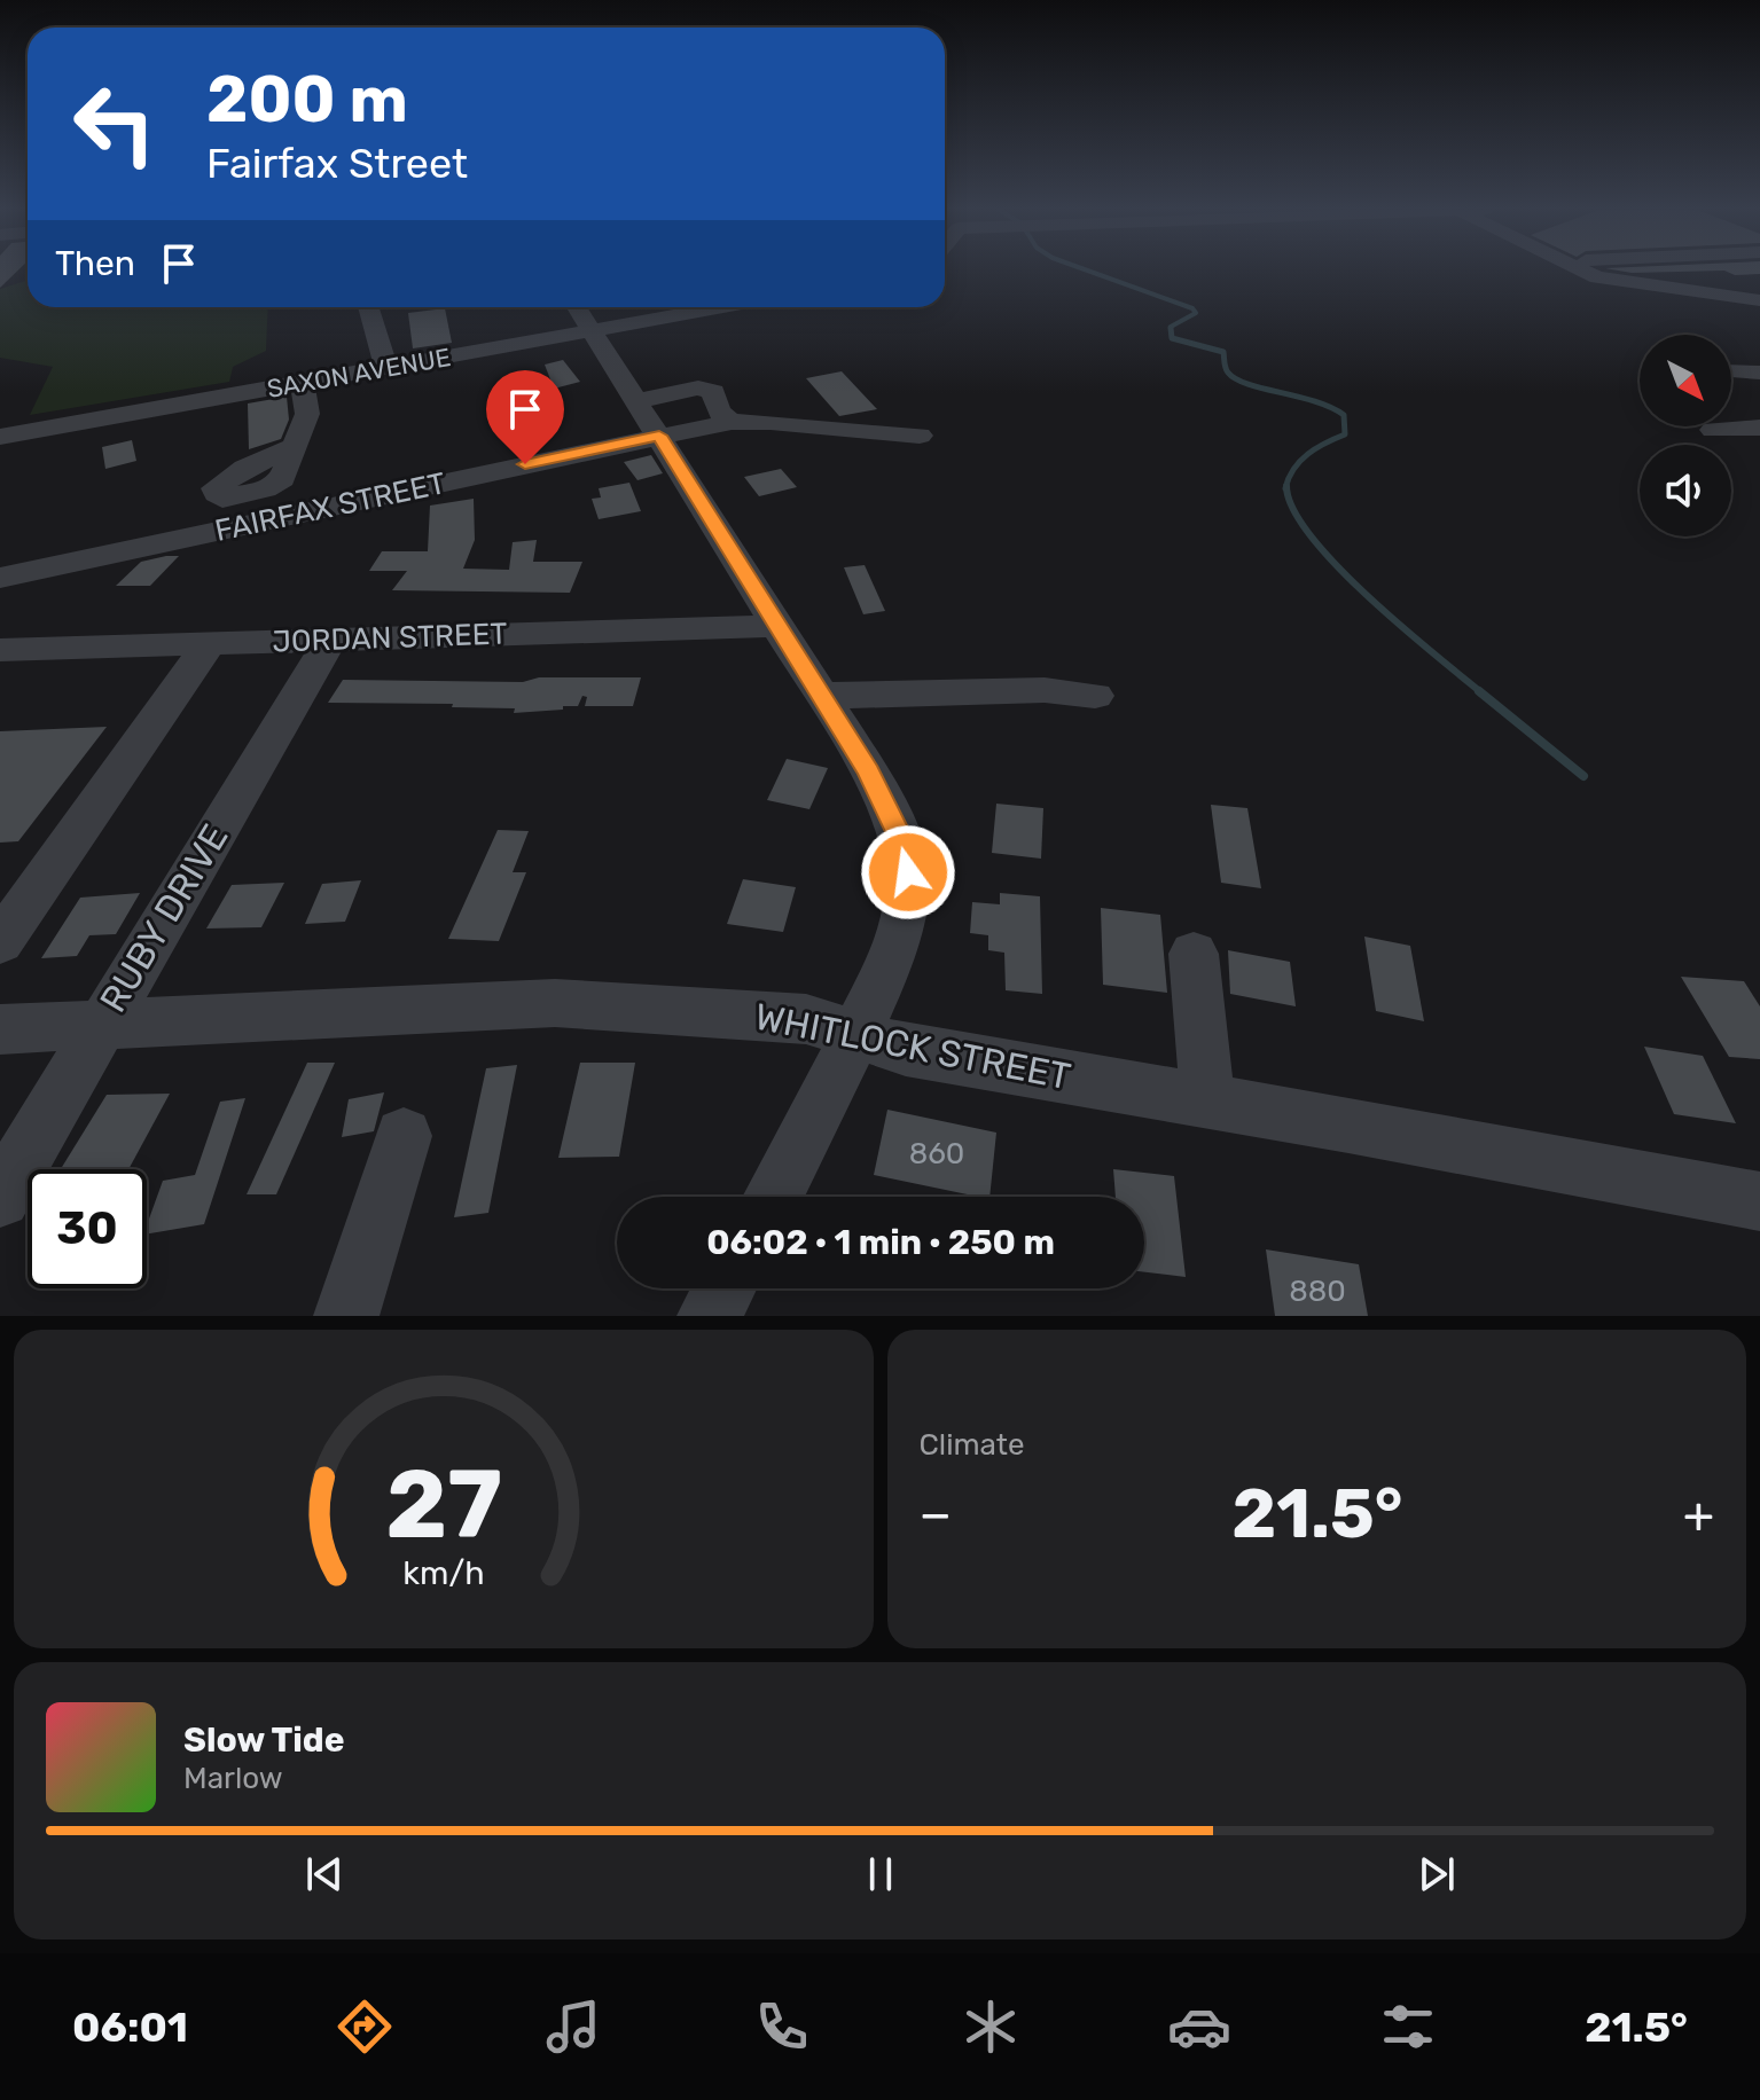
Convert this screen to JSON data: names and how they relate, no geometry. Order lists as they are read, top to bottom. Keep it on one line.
{"streets":{"street":["SAXON AVENUE","FAIRFAX STREET","JORDAN STREET","RUBY DRIVE","WHITLOCK STREET"]},"crossings":[["JORDAN STREET","RUBY DRIVE"],["RUBY DRIVE","WHITLOCK STREET"]],"house_numbers":["860","880"],"north":"bottom right","page":{"turn":["200 m","Fairfax Street"],"then":"Then","limit":"30","trip":"06:02 · 1 min · 250 m","tile":"Climate","heat":["−","21.5°","+"],"song":["Slow Tide","Marlow"],"tabs":["06:01","21.5°"],"gauge":["27","km/h"]}}
